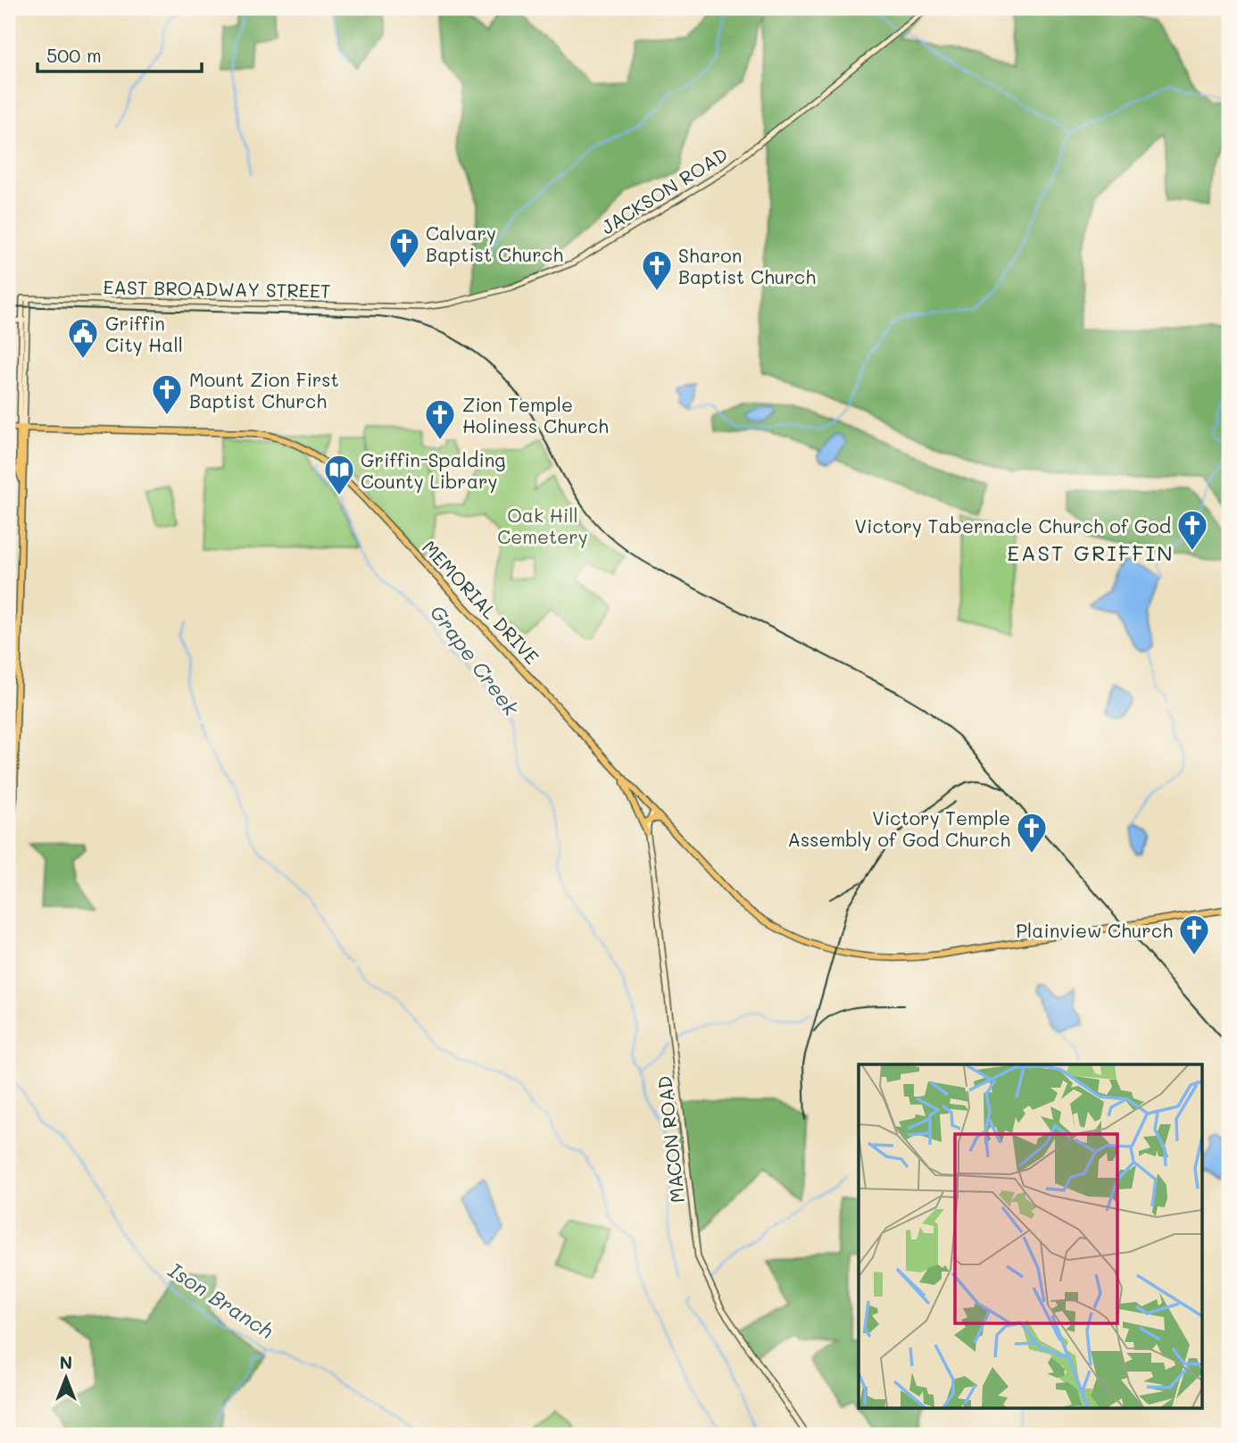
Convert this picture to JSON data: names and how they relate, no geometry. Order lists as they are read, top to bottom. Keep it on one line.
{"streets":{"main road":["JACKSON ROAD","EAST BROADWAY STREET","MEMORIAL DRIVE","MACON ROAD"]},"crossings":[["JACKSON ROAD","EAST BROADWAY STREET"]],"districts":["EAST GRIFFIN"],"water":["Grape Creek","Ison Branch"],"parks":["Oak Hill Cemetery"],"places":{"church":["Calvary Baptist Church","Sharon Baptist Church","Mount Zion First Baptist Church","Zion Temple Holiness Church","Victory Tabernacle Church of God","Victory Temple Assembly of God Church","Plainview Church"],"public building":["Griffin City Hall"],"library":["Griffin-Spalding County Library"]},"scale_bar":"500 m","north":"top"}
